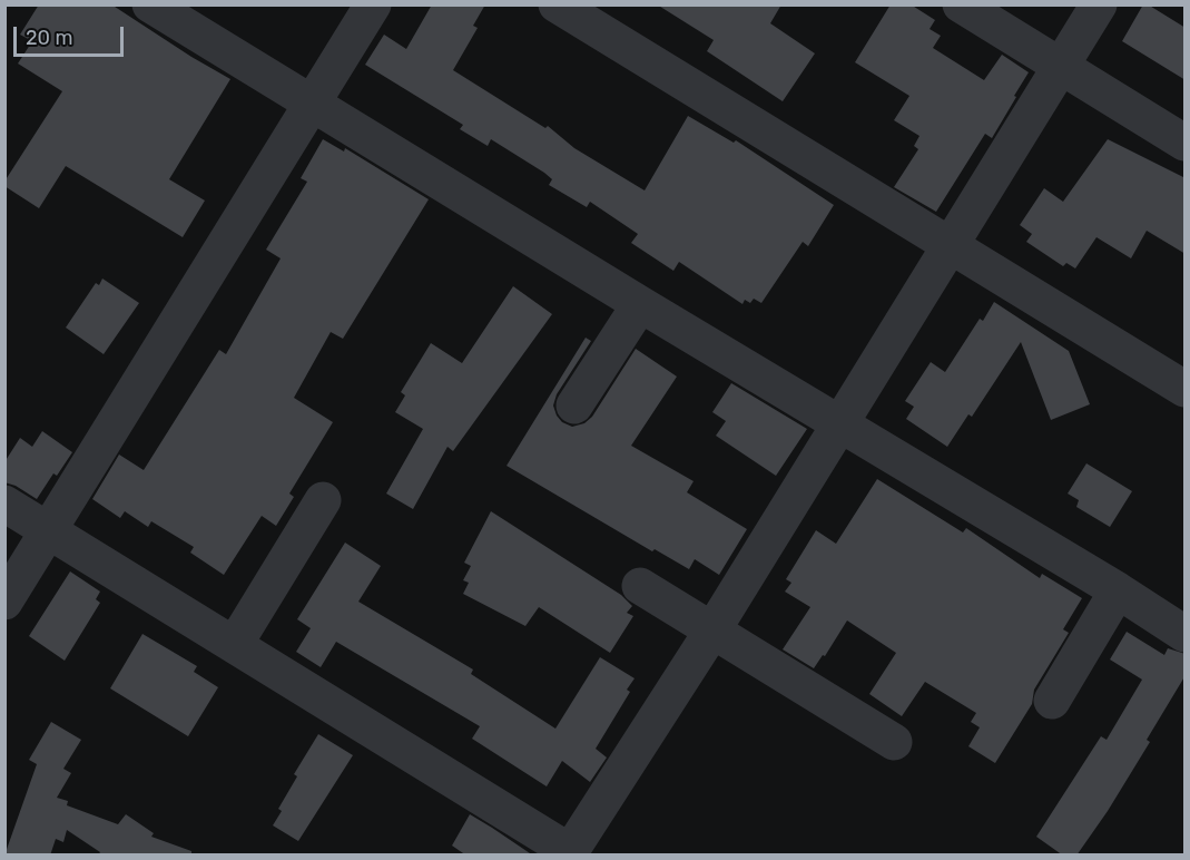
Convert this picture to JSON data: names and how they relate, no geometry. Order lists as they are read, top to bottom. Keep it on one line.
{"scale_bar":"20 m"}
